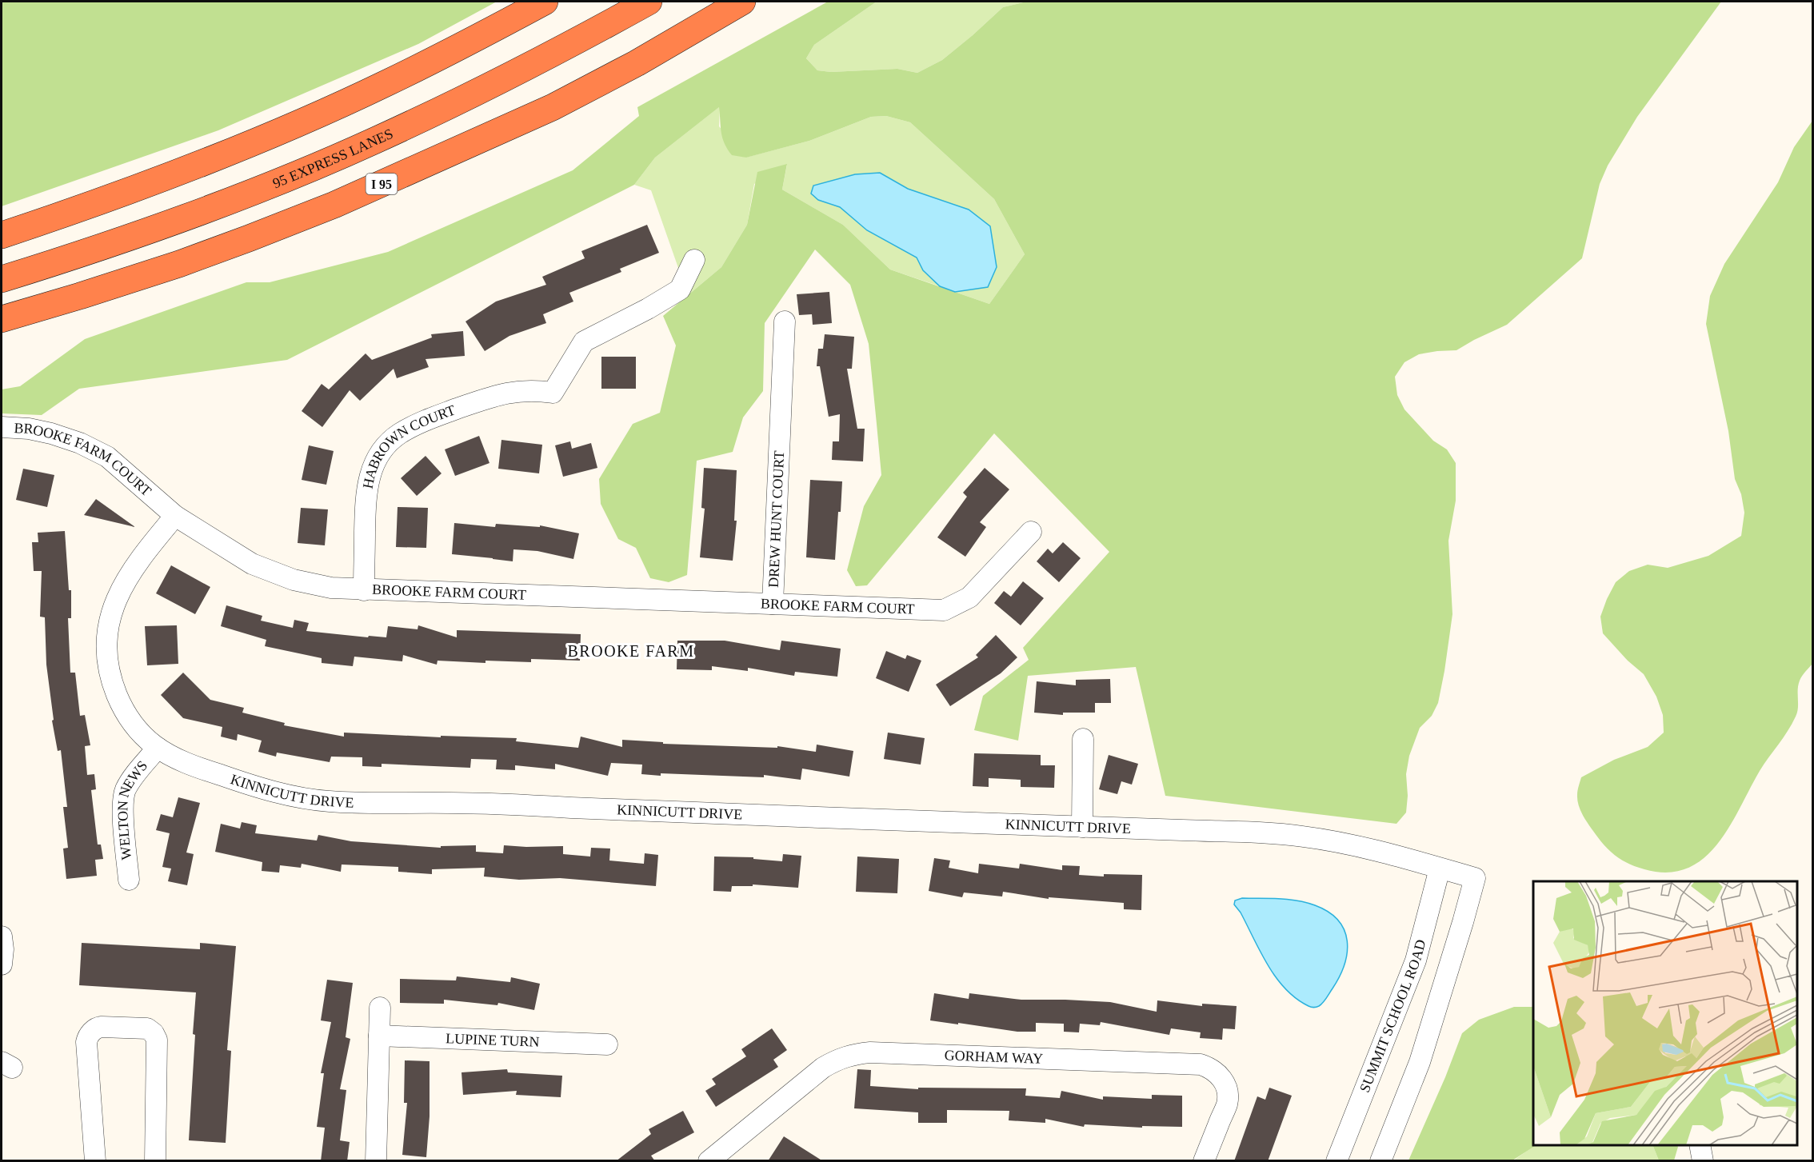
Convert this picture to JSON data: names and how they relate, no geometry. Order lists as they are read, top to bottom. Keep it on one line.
{"streets":{"highway":["95 EXPRESS LANES","I 95"],"street":["HABROWN COURT","BROOKE FARM COURT","DREW HUNT COURT","KINNICUTT DRIVE","WELTON NEWS","SUMMIT SCHOOL ROAD","LUPINE TURN","GORHAM WAY"]},"crossings":[["HABROWN COURT","BROOKE FARM COURT"],["BROOKE FARM COURT","DREW HUNT COURT"],["BROOKE FARM COURT","KINNICUTT DRIVE"],["KINNICUTT DRIVE","WELTON NEWS"],["KINNICUTT DRIVE","SUMMIT SCHOOL ROAD"]],"districts":["BROOKE FARM"]}
